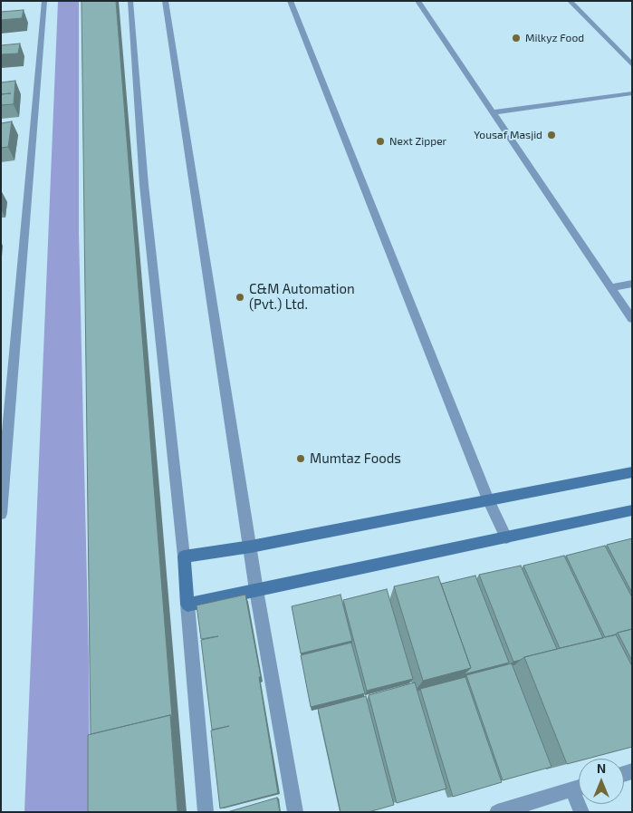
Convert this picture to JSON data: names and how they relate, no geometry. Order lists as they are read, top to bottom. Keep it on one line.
{"places":["Milkyz Food","Yousaf Masjid","Next Zipper","C&M Automation (Pvt.) Ltd.","Mumtaz Foods"],"north":"top"}
